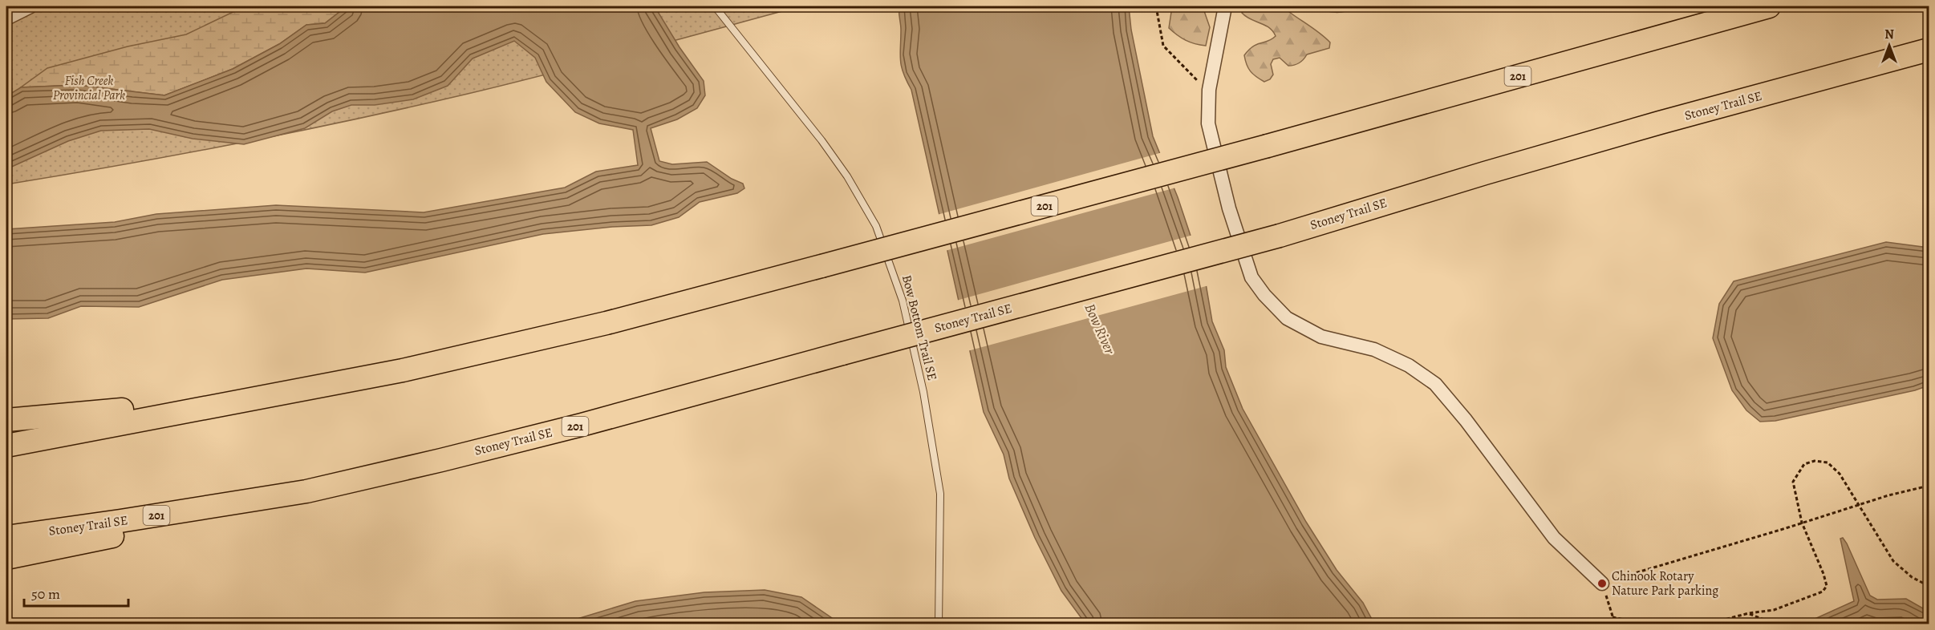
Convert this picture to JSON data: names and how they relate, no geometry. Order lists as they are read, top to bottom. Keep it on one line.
{"streets":{"highway":["201","Stoney Trail SE"],"lane":["Bow Bottom Trail SE"]},"water":["Bow River"],"parks":["Fish Creek Provincial Park"],"places":["Chinook Rotary Nature Park parking"],"scale_bar":"50 m","north":"top"}
